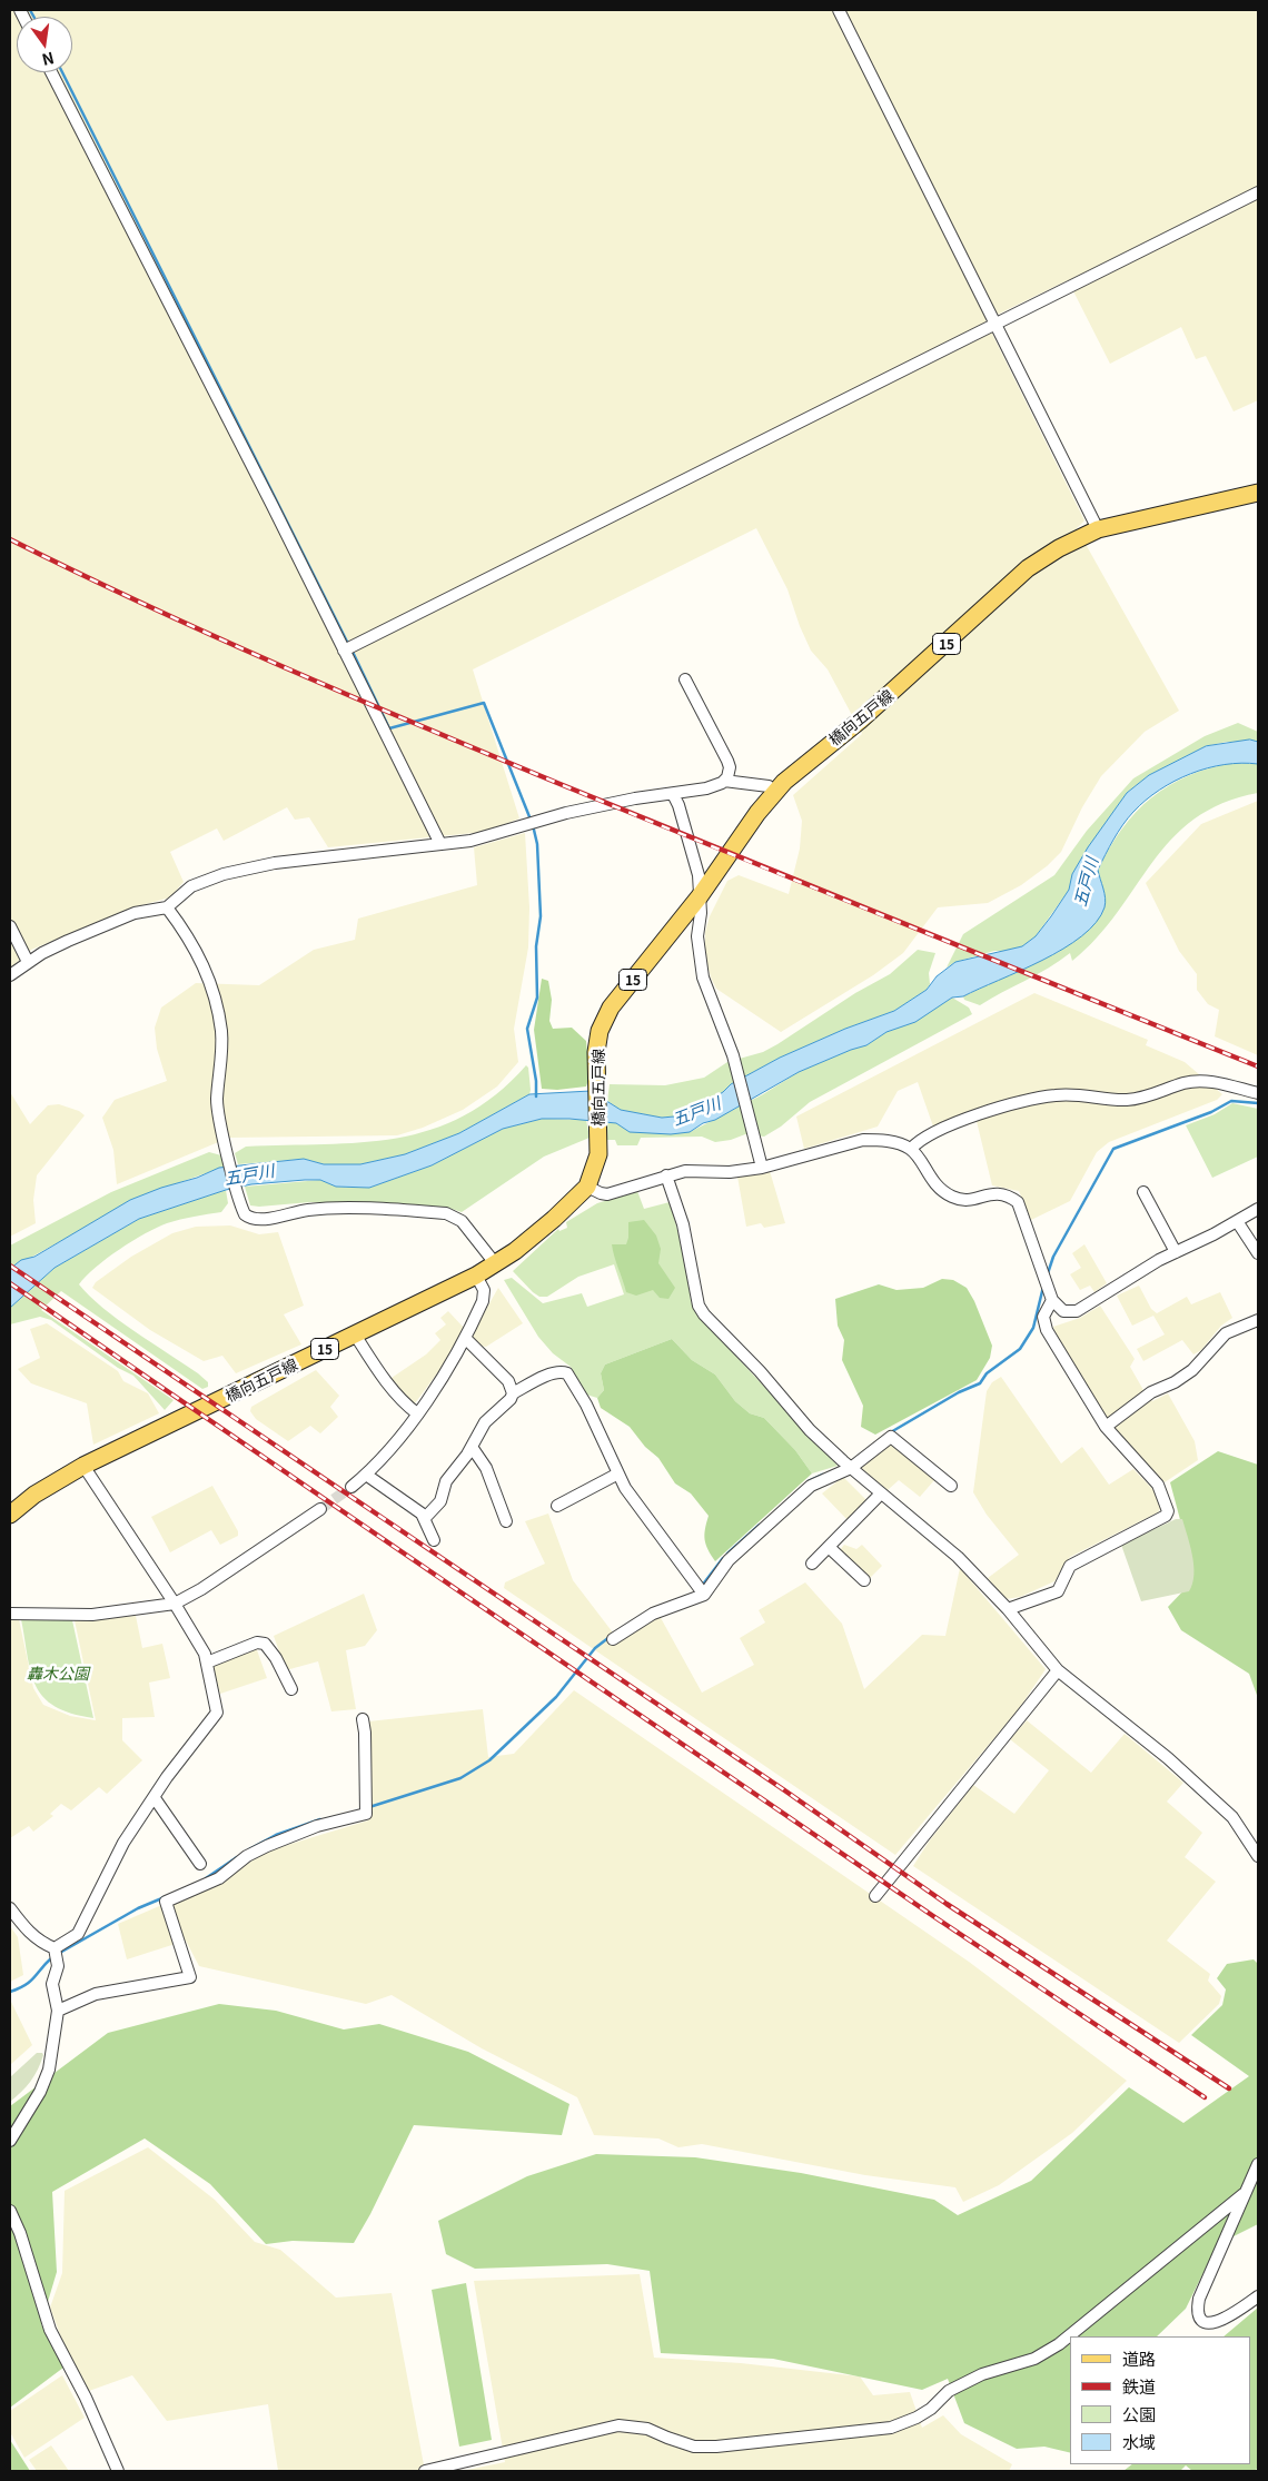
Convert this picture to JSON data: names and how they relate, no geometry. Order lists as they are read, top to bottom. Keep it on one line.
{"streets":{"main road":["15","橋向五戸線"]},"water":["五戸川"],"parks":["轟木公園"],"legend":["道路","鉄道","公園","水域"],"north":"bottom"}
